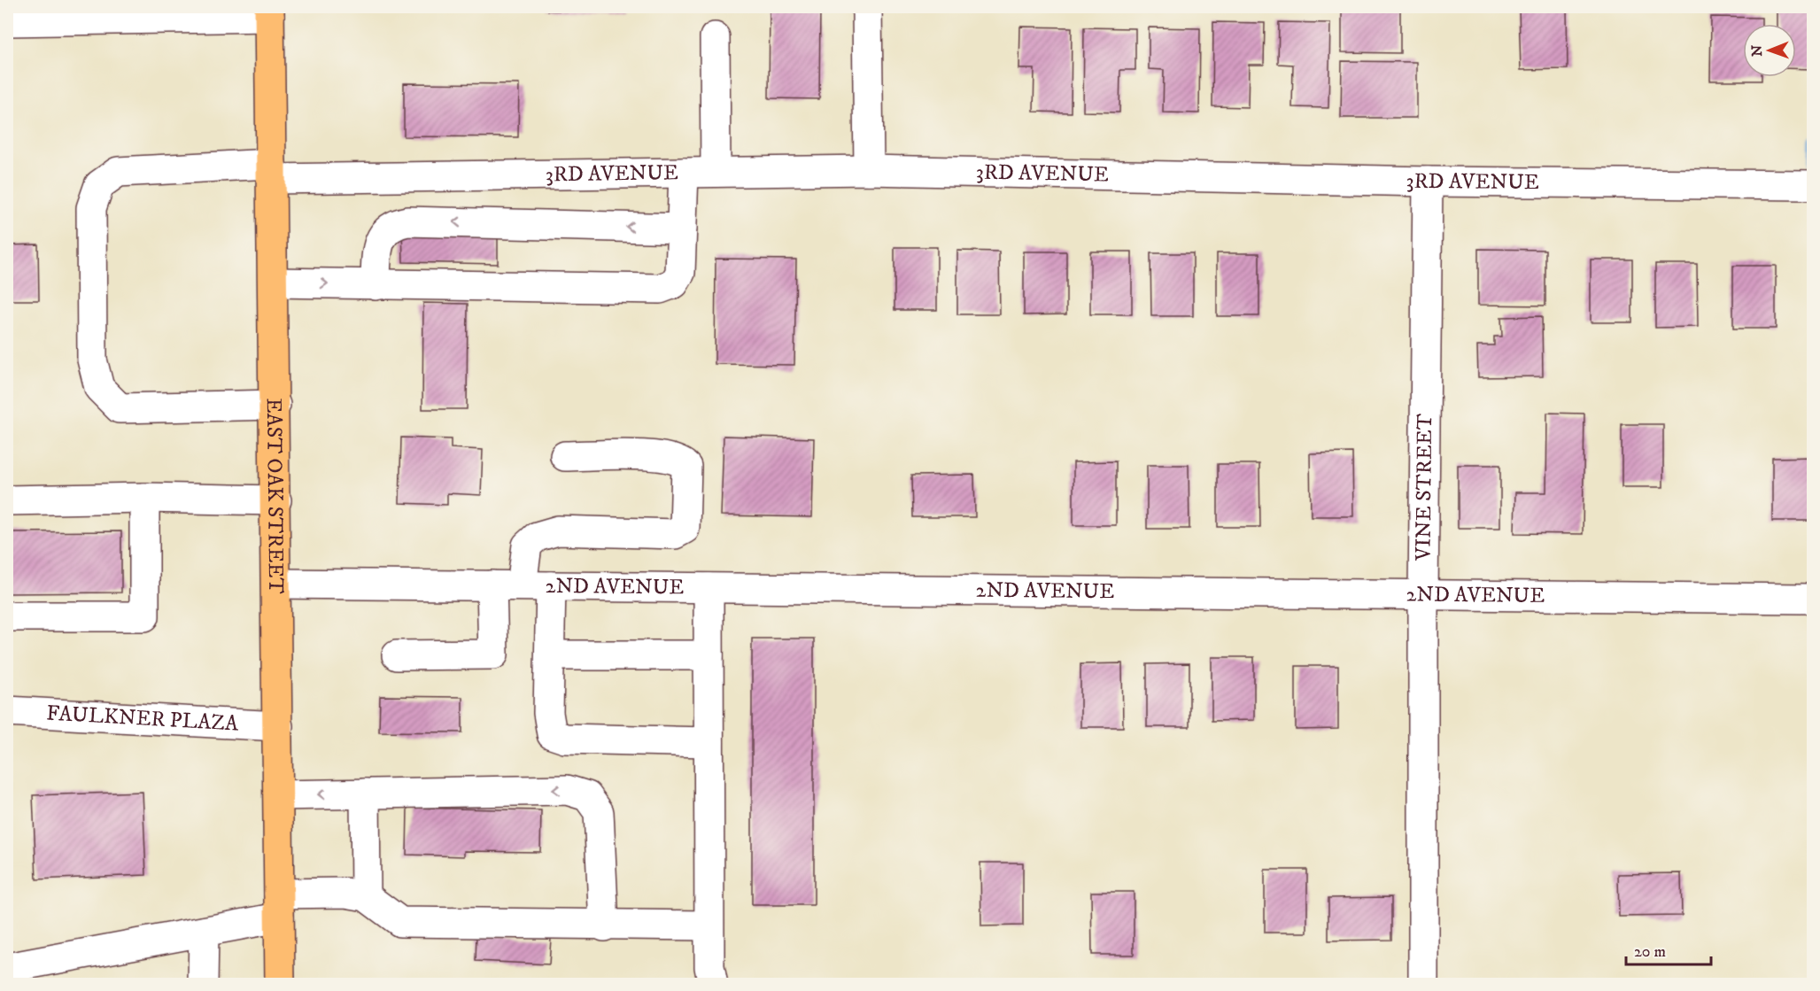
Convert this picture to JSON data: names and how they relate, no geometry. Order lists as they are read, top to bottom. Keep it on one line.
{"streets":{"highway":["EAST OAK STREET"],"street":["3RD AVENUE","VINE STREET","2ND AVENUE","FAULKNER PLAZA"]},"crossings":[["3RD AVENUE","VINE STREET"],["3RD AVENUE","EAST OAK STREET"],["VINE STREET","2ND AVENUE"],["EAST OAK STREET","2ND AVENUE"],["EAST OAK STREET","FAULKNER PLAZA"]],"scale_bar":"20 m","north":"left"}
